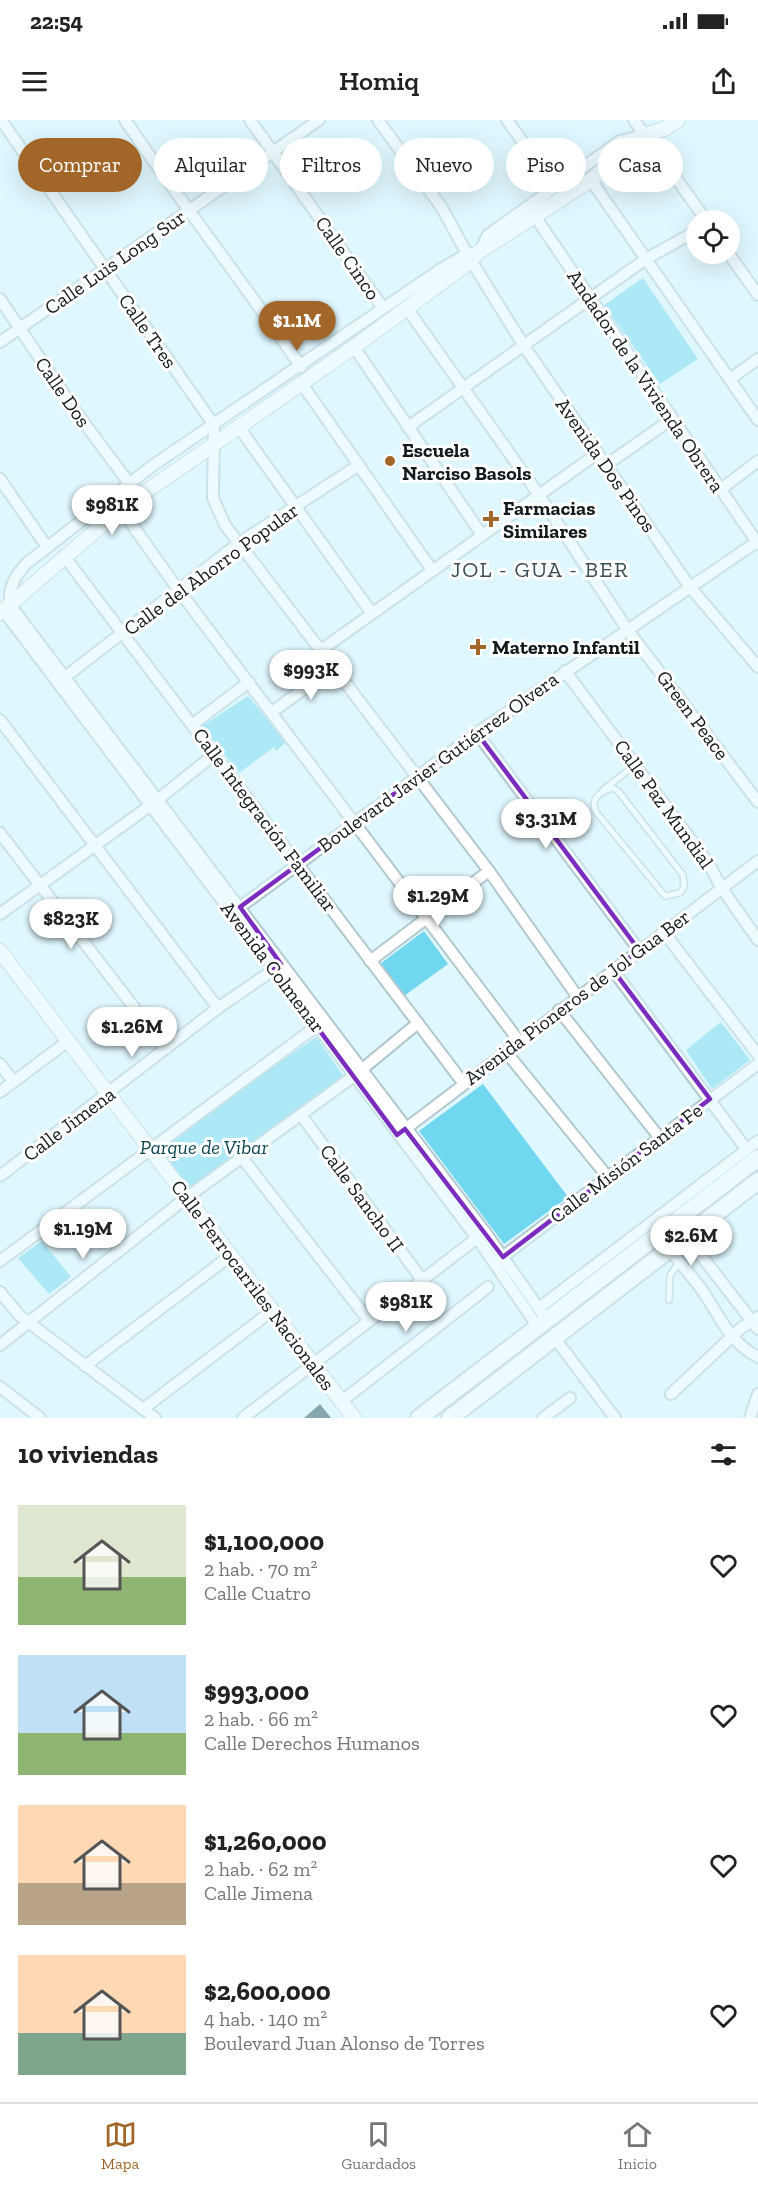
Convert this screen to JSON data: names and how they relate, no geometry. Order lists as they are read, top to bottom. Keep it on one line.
{"streets":{"street":["Calle Cinco","Calle Luis Long Sur","Calle Tres","Andador de la Vivienda Obrera","Calle Dos","Avenida Dos Pinos","Calle del Ahorro Popular","Green Peace","Boulevard Javier Gutiérrez Olvera","Calle Paz Mundial","Calle Integración Familiar","Avenida Colmenar","Avenida Pioneros de Jol Gua Ber","Calle Jimena","Calle Misión Santa Fe","Calle Sancho II","Calle Ferrocarriles Nacionales"]},"crossings":[["Calle Cinco","Calle Luis Long Sur"],["Calle Luis Long Sur","Calle Tres"],["Calle Luis Long Sur","Calle Dos"],["Andador de la Vivienda Obrera","Boulevard Javier Gutiérrez Olvera"],["Avenida Dos Pinos","Boulevard Javier Gutiérrez Olvera"],["Calle del Ahorro Popular","Calle Integración Familiar"],["Calle del Ahorro Popular","Avenida Colmenar"],["Green Peace","Boulevard Javier Gutiérrez Olvera"],["Boulevard Javier Gutiérrez Olvera","Calle Paz Mundial"],["Boulevard Javier Gutiérrez Olvera","Calle Integración Familiar"],["Boulevard Javier Gutiérrez Olvera","Avenida Colmenar"],["Calle Paz Mundial","Avenida Pioneros de Jol Gua Ber"],["Calle Integración Familiar","Avenida Pioneros de Jol Gua Ber"],["Avenida Colmenar","Avenida Pioneros de Jol Gua Ber"],["Avenida Colmenar","Calle Jimena"],["Avenida Colmenar","Calle Misión Santa Fe"],["Calle Jimena","Calle Ferrocarriles Nacionales"]],"districts":["JOL - GUA - BER"],"parks":["Parque de Vibar"],"places":{"other":["Escuela Narciso Basols"],"health":["Farmacias Similares","Materno Infantil"]},"page":{"status":"22:54","header":"Homiq","chip":["Comprar","Alquilar","Filtros","Nuevo","Piso","Casa"],"price":["$1.1M","$981K","$993K","$3.31M","$1.29M","$823K","$1.26M","$1.19M","$2.6M","$981K"],"heading":"10 viviendas","list":[{"name":"$1,100,000","note":"2 hab. · 70 m² · Calle Cuatro"},{"name":"$993,000","note":"2 hab. · 66 m² · Calle Derechos Humanos"},{"name":"$1,260,000","note":"2 hab. · 62 m² · Calle Jimena"},{"name":"$2,600,000","note":"4 hab. · 140 m² · Boulevard Juan Alonso de Torres"}],"tabs":["Mapa","Guardados","Inicio"]}}
